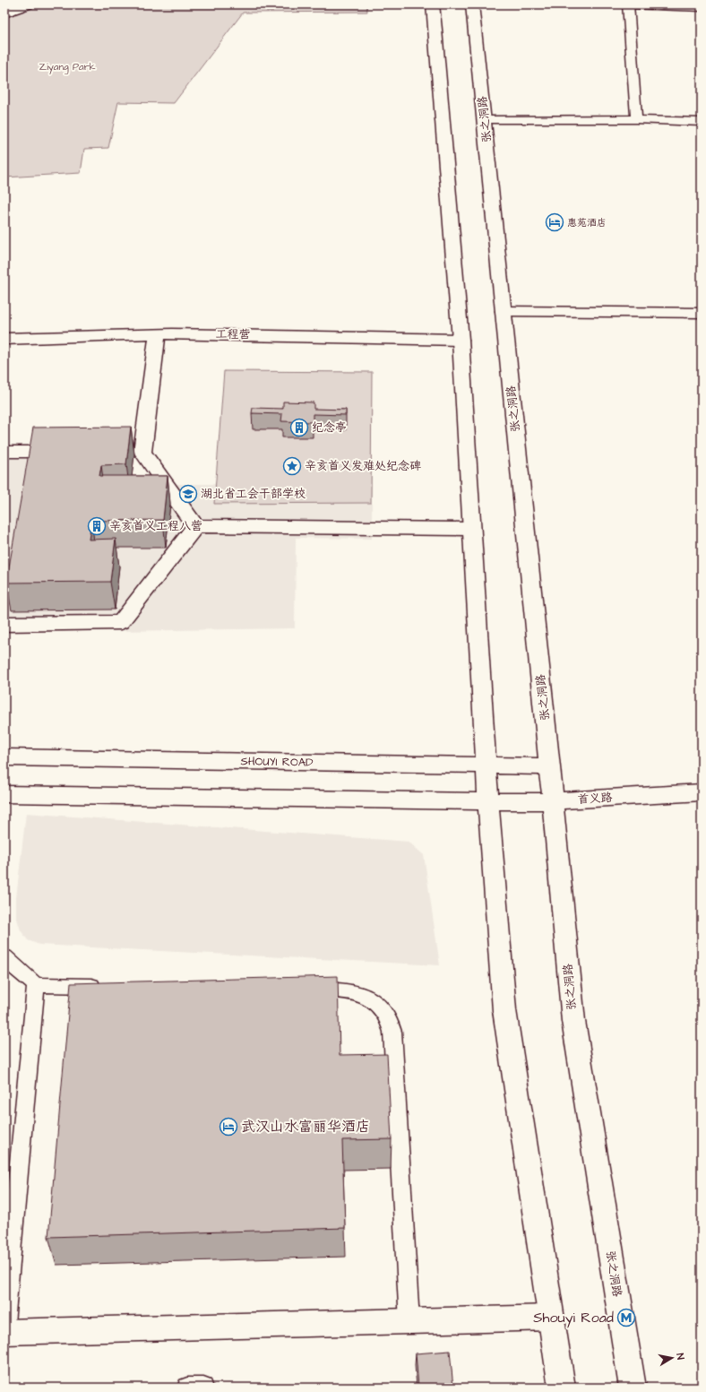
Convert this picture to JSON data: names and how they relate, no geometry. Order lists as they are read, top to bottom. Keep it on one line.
{"streets":{"main road":["张之洞路","工程营","SHOUYI ROAD","首义路"]},"crossings":[["张之洞路","SHOUYI ROAD"],["张之洞路","首义路"]],"parks":["Ziyang Park"],"places":{"hotel":["惠苑酒店","武汉山水富丽华酒店"],"building":["纪念亭","辛亥首义工程八营"],"place":["辛亥首义发难处纪念碑"],"school or university":["湖北省工会干部学校"],"metro station":["Shouyi Road"]},"north":"right"}
